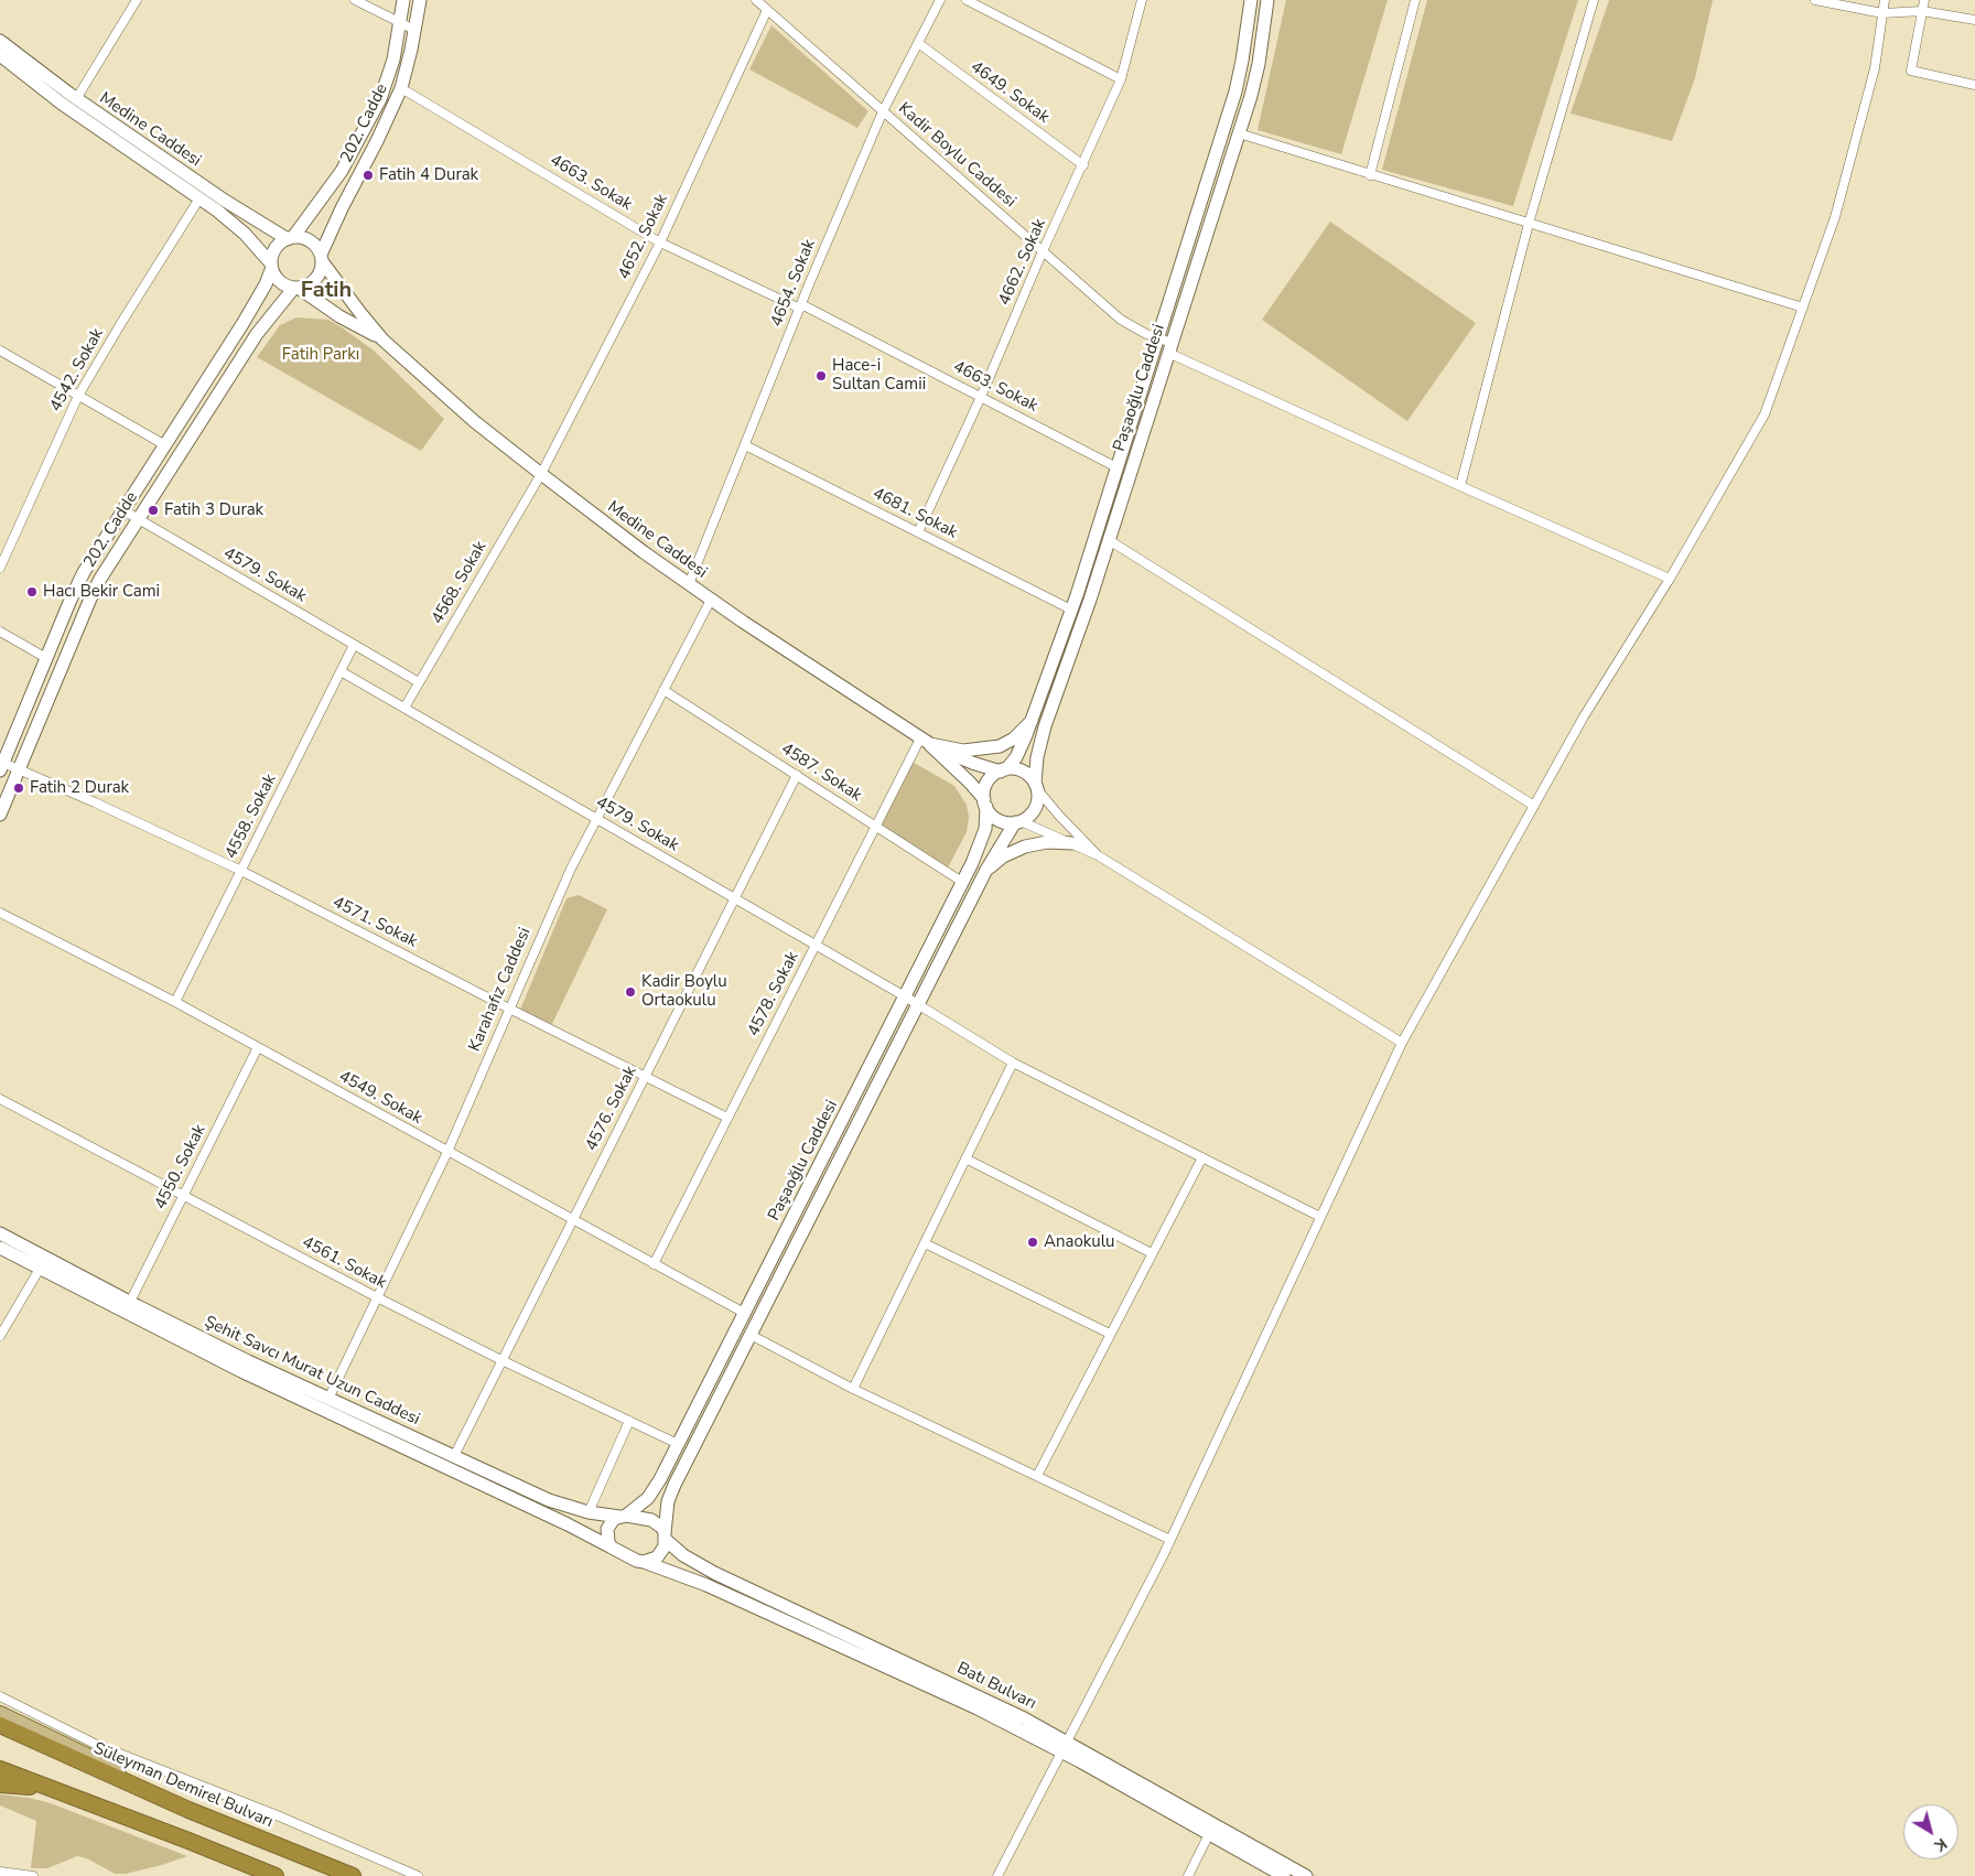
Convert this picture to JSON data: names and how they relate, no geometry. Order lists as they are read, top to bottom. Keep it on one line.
{"streets":{"highway":["Süleyman Demirel Bulvarı"],"street":["4649. Sokak","202. Cadde","Medine Caddesi","Kadir Boylu Caddesi","4663. Sokak","4652. Sokak","4662. Sokak","4654. Sokak","4542. Sokak","Paşaoğlu Caddesi","4681. Sokak","4579. Sokak","4568. Sokak","4587. Sokak","4558. Sokak","4571. Sokak","Karahafız Caddesi","4578. Sokak","4549. Sokak","4576. Sokak","4550. Sokak","4561. Sokak","Şehit Savcı Murat Uzun Caddesi","Batı Bulvarı"]},"crossings":[["4649. Sokak","4662. Sokak"],["4649. Sokak","4654. Sokak"],["202. Cadde","Medine Caddesi"],["202. Cadde","4663. Sokak"],["202. Cadde","4579. Sokak"],["202. Cadde","4571. Sokak"],["Medine Caddesi","4652. Sokak"],["Medine Caddesi","4654. Sokak"],["Medine Caddesi","4542. Sokak"],["Medine Caddesi","Paşaoğlu Caddesi"],["Medine Caddesi","4568. Sokak"],["Medine Caddesi","Karahafız Caddesi"],["Medine Caddesi","4578. Sokak"],["Kadir Boylu Caddesi","4652. Sokak"],["Kadir Boylu Caddesi","4662. Sokak"],["Kadir Boylu Caddesi","4654. Sokak"],["Kadir Boylu Caddesi","Paşaoğlu Caddesi"],["4663. Sokak","4652. Sokak"],["4663. Sokak","4662. Sokak"],["4663. Sokak","4654. Sokak"],["4663. Sokak","Paşaoğlu Caddesi"],["4652. Sokak","4568. Sokak"],["4662. Sokak","4681. Sokak"],["4654. Sokak","4681. Sokak"],["Paşaoğlu Caddesi","4681. Sokak"],["Paşaoğlu Caddesi","4579. Sokak"],["Paşaoğlu Caddesi","4587. Sokak"],["Paşaoğlu Caddesi","4549. Sokak"],["Paşaoğlu Caddesi","4561. Sokak"],["Paşaoğlu Caddesi","Şehit Savcı Murat Uzun Caddesi"],["Paşaoğlu Caddesi","Batı Bulvarı"],["4579. Sokak","4568. Sokak"],["4579. Sokak","4558. Sokak"],["4579. Sokak","Karahafız Caddesi"],["4579. Sokak","4578. Sokak"],["4579. Sokak","4576. Sokak"],["4587. Sokak","Karahafız Caddesi"],["4587. Sokak","4578. Sokak"],["4587. Sokak","4576. Sokak"],["4558. Sokak","4571. Sokak"],["4558. Sokak","4549. Sokak"],["4571. Sokak","Karahafız Caddesi"],["4571. Sokak","4578. Sokak"],["4571. Sokak","4576. Sokak"],["Karahafız Caddesi","4549. Sokak"],["Karahafız Caddesi","4561. Sokak"],["Karahafız Caddesi","Şehit Savcı Murat Uzun Caddesi"],["4578. Sokak","4549. Sokak"],["4549. Sokak","4576. Sokak"],["4549. Sokak","4550. Sokak"],["4576. Sokak","4561. Sokak"],["4576. Sokak","Şehit Savcı Murat Uzun Caddesi"],["4550. Sokak","4561. Sokak"],["4550. Sokak","Şehit Savcı Murat Uzun Caddesi"],["Şehit Savcı Murat Uzun Caddesi","Batı Bulvarı"]],"districts":["Fatih"],"parks":["Fatih Parkı"],"places":["Fatih 4 Durak","Hace-i Sultan Camii","Fatih 3 Durak","Hacı Bekir Cami","Fatih 2 Durak","Kadir Boylu Ortaokulu","Anaokulu"],"north":"bottom right"}
